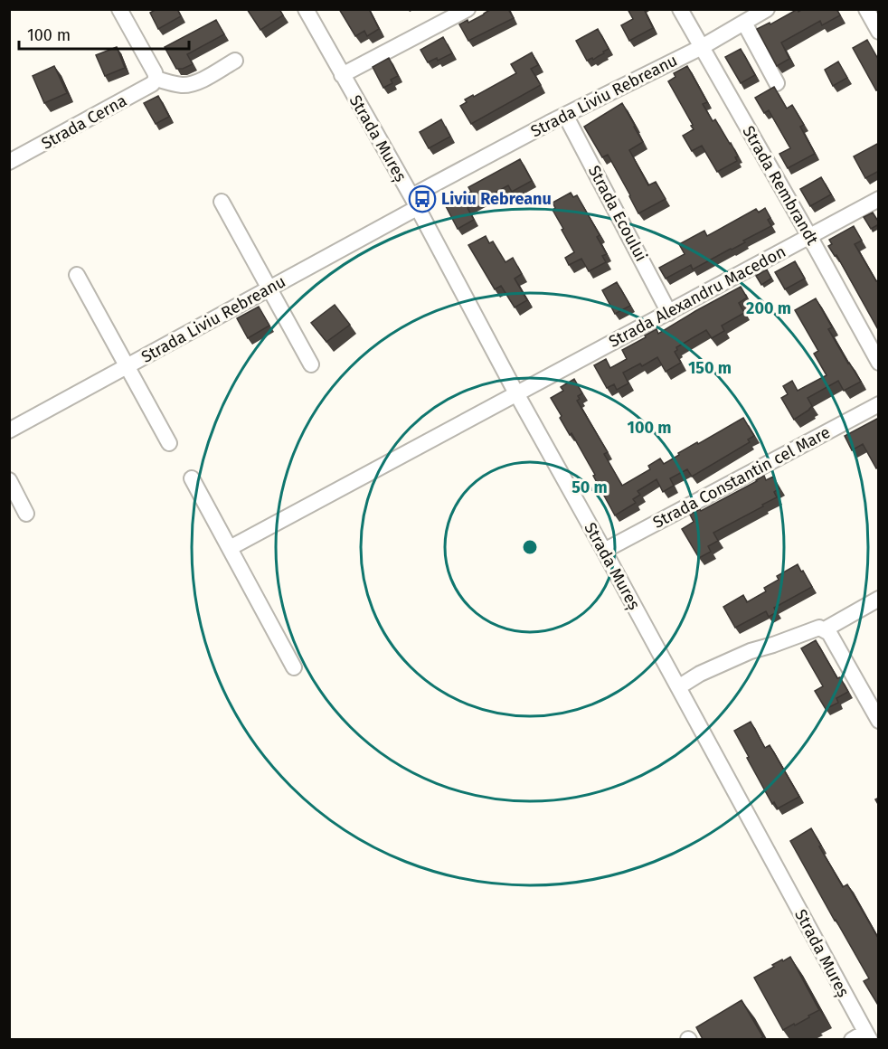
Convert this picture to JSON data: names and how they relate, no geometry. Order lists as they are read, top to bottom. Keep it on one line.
{"streets":{"street":["Strada Liviu Rebreanu","Strada Cerna","Strada Mureș","Strada Rembrandt","Strada Ecoului","Strada Alexandru Macedon","Strada Constantin cel Mare"]},"crossings":[["Strada Liviu Rebreanu","Strada Mureș"],["Strada Liviu Rebreanu","Strada Rembrandt"],["Strada Liviu Rebreanu","Strada Ecoului"],["Strada Mureș","Strada Alexandru Macedon"],["Strada Mureș","Strada Constantin cel Mare"],["Strada Rembrandt","Strada Alexandru Macedon"],["Strada Ecoului","Strada Alexandru Macedon"]],"places":{"bus stop":["Liviu Rebreanu"]},"scale_bar":"100 m","rings":["200 m","150 m","100 m","50 m"]}
